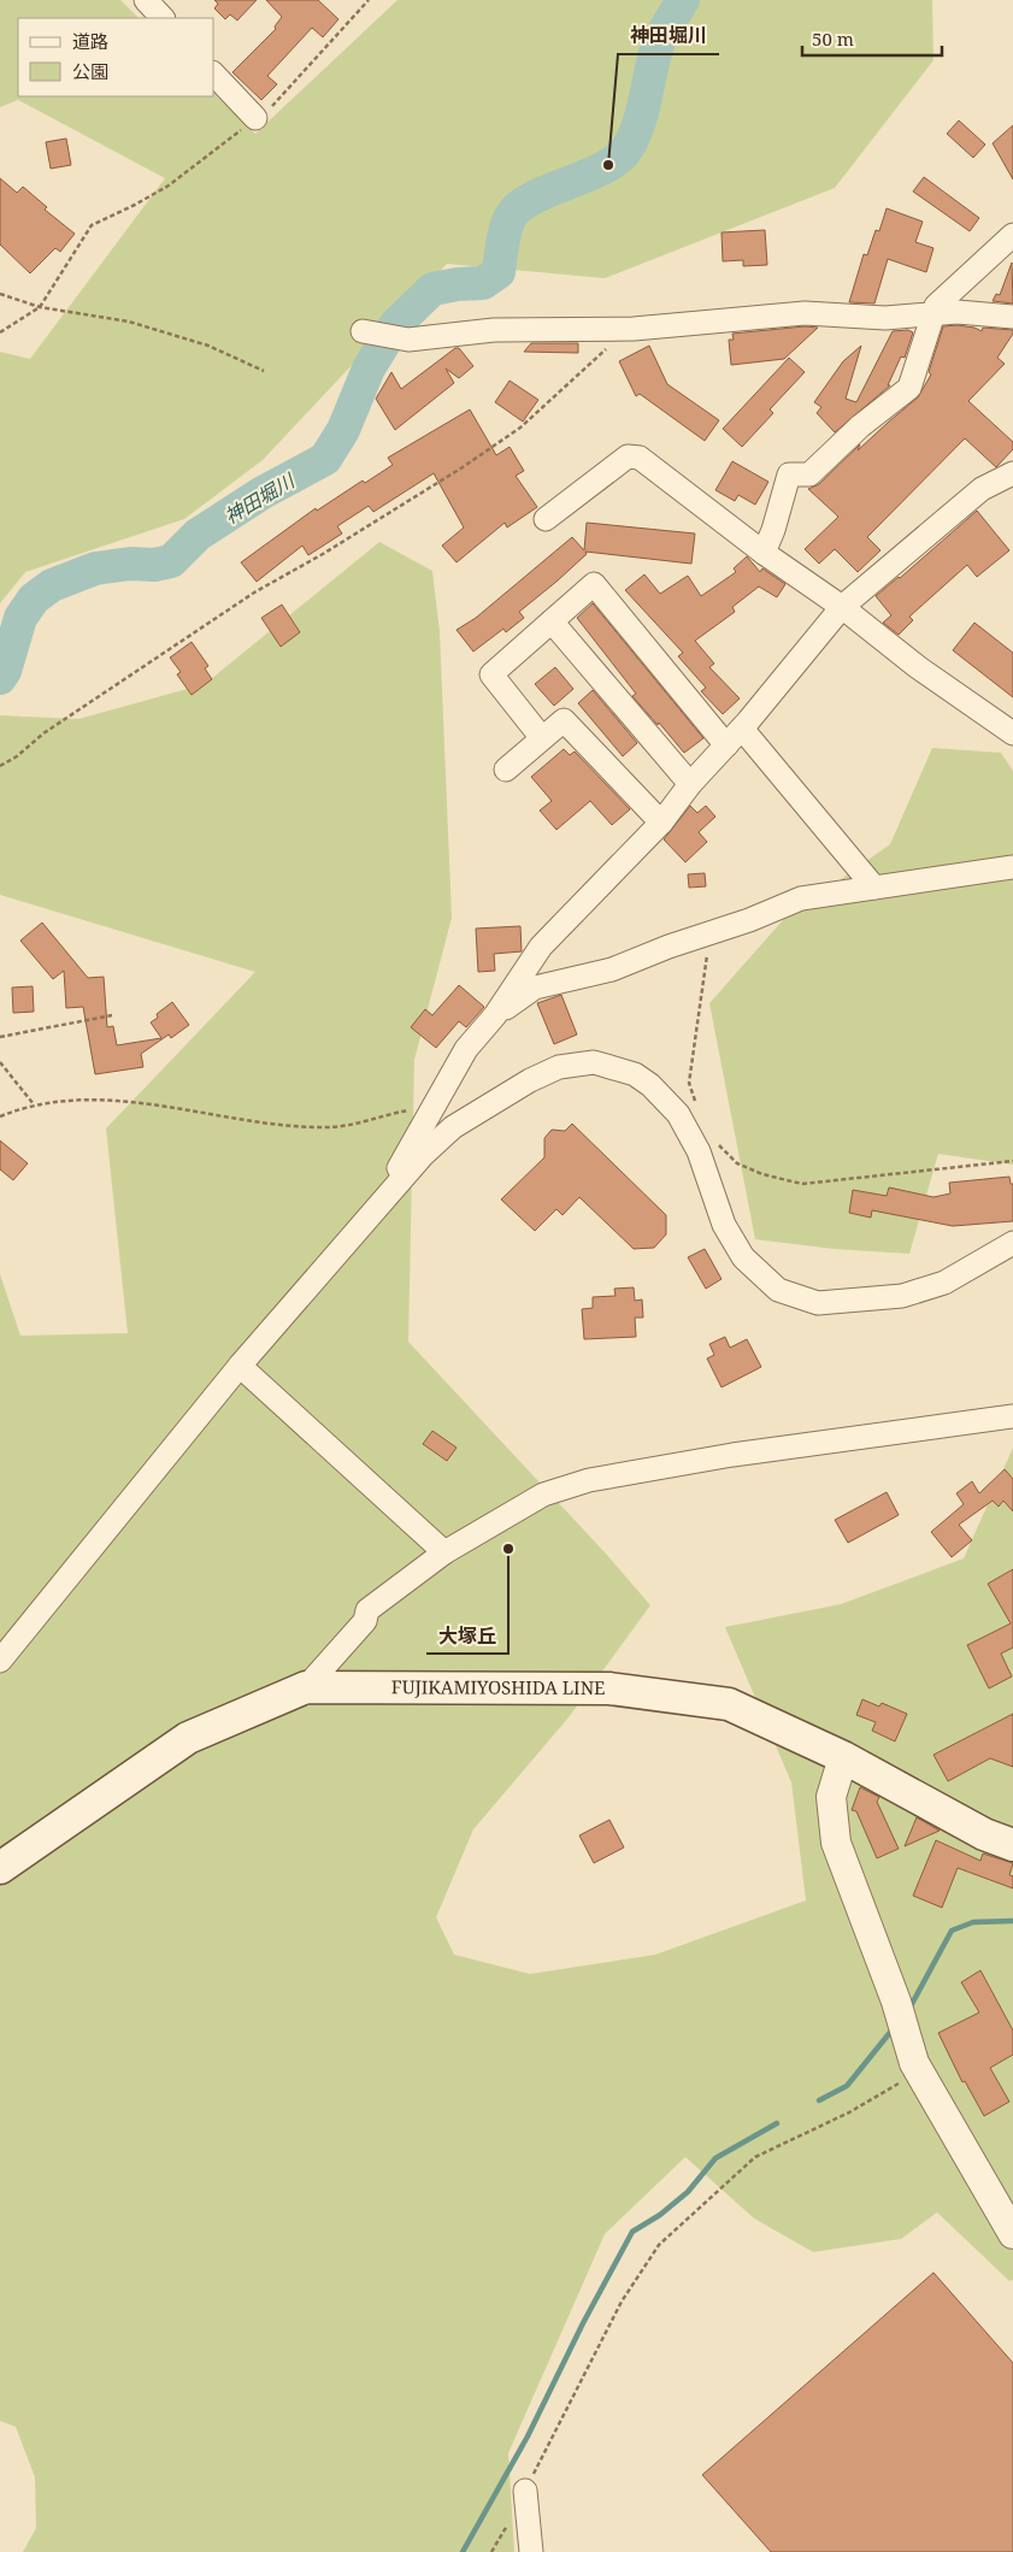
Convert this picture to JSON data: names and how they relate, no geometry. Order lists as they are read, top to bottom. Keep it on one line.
{"streets":{"main road":["FUJIKAMIYOSHIDA LINE"]},"water":["神田堀川"],"places":["神田堀川","大塚丘"],"legend":["道路","公園"],"scale_bar":"50 m"}
